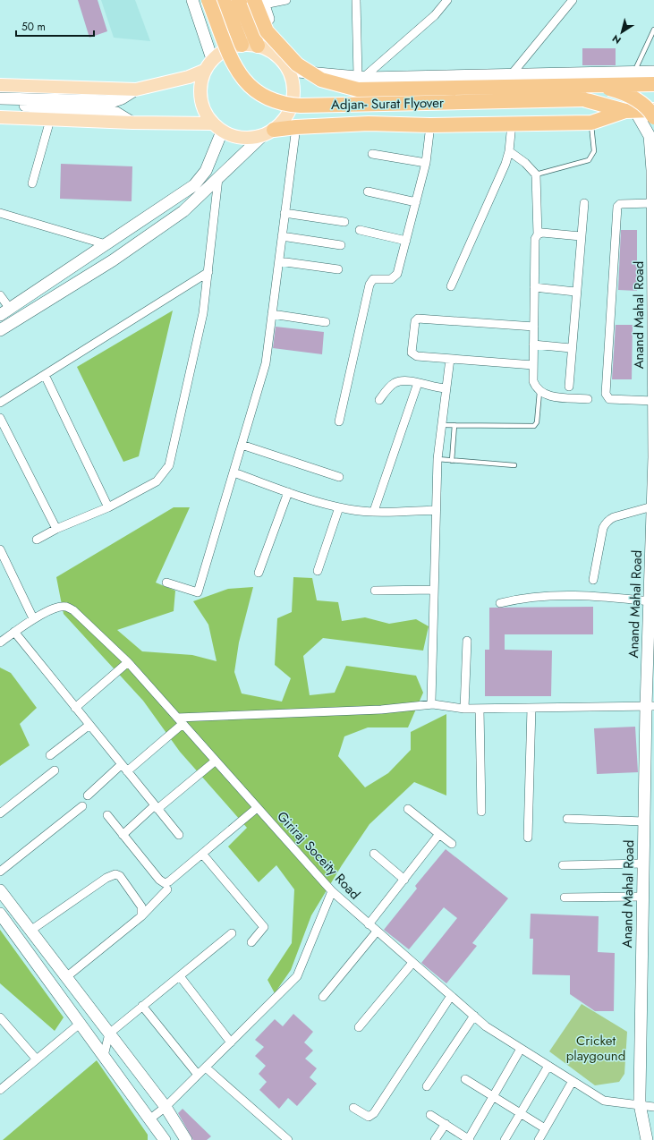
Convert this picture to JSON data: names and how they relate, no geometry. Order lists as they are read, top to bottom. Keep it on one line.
{"streets":{"highway":["Adjan- Surat Flyover"],"street":["Anand Mahal Road","Giriraj Soceity Road"]},"crossings":[["Adjan- Surat Flyover","Anand Mahal Road"],["Anand Mahal Road","Giriraj Soceity Road"]],"parks":["Cricket playgound"],"scale_bar":"50 m","north":"bottom left"}
